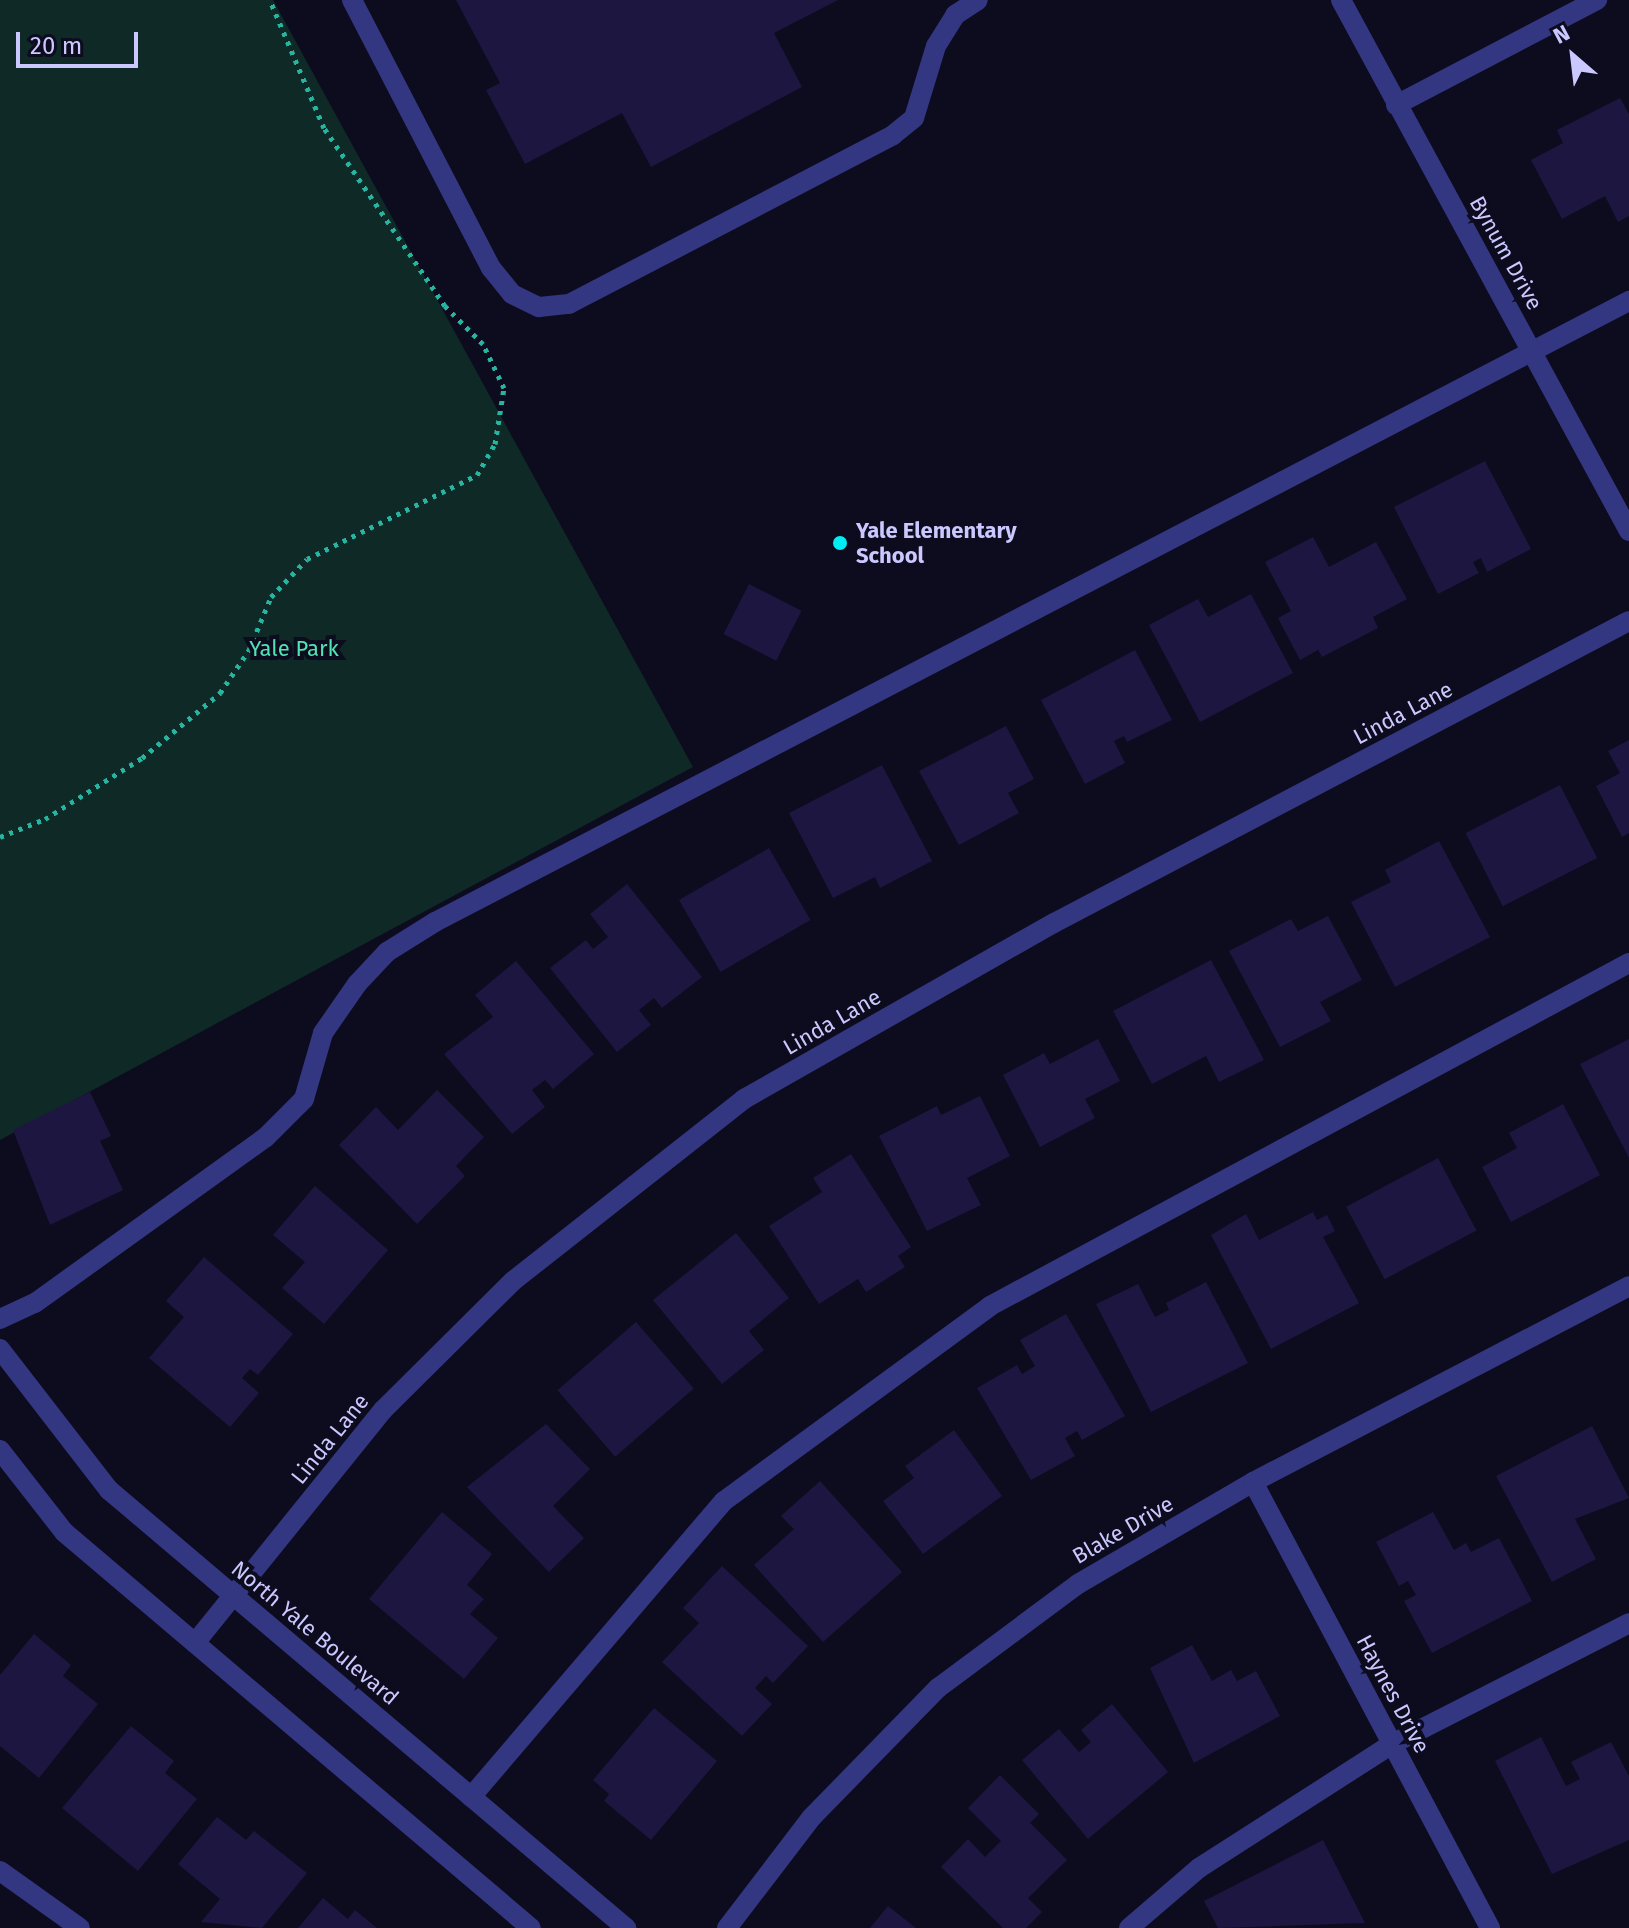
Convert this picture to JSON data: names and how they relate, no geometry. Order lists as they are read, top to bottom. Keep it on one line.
{"streets":{"street":["Bynum Drive","Linda Lane","Blake Drive","North Yale Boulevard","Haynes Drive"]},"crossings":[["Linda Lane","North Yale Boulevard"],["Blake Drive","Haynes Drive"]],"parks":["Yale Park"],"places":["Yale Elementary School"],"scale_bar":"20 m","north":"top left"}
